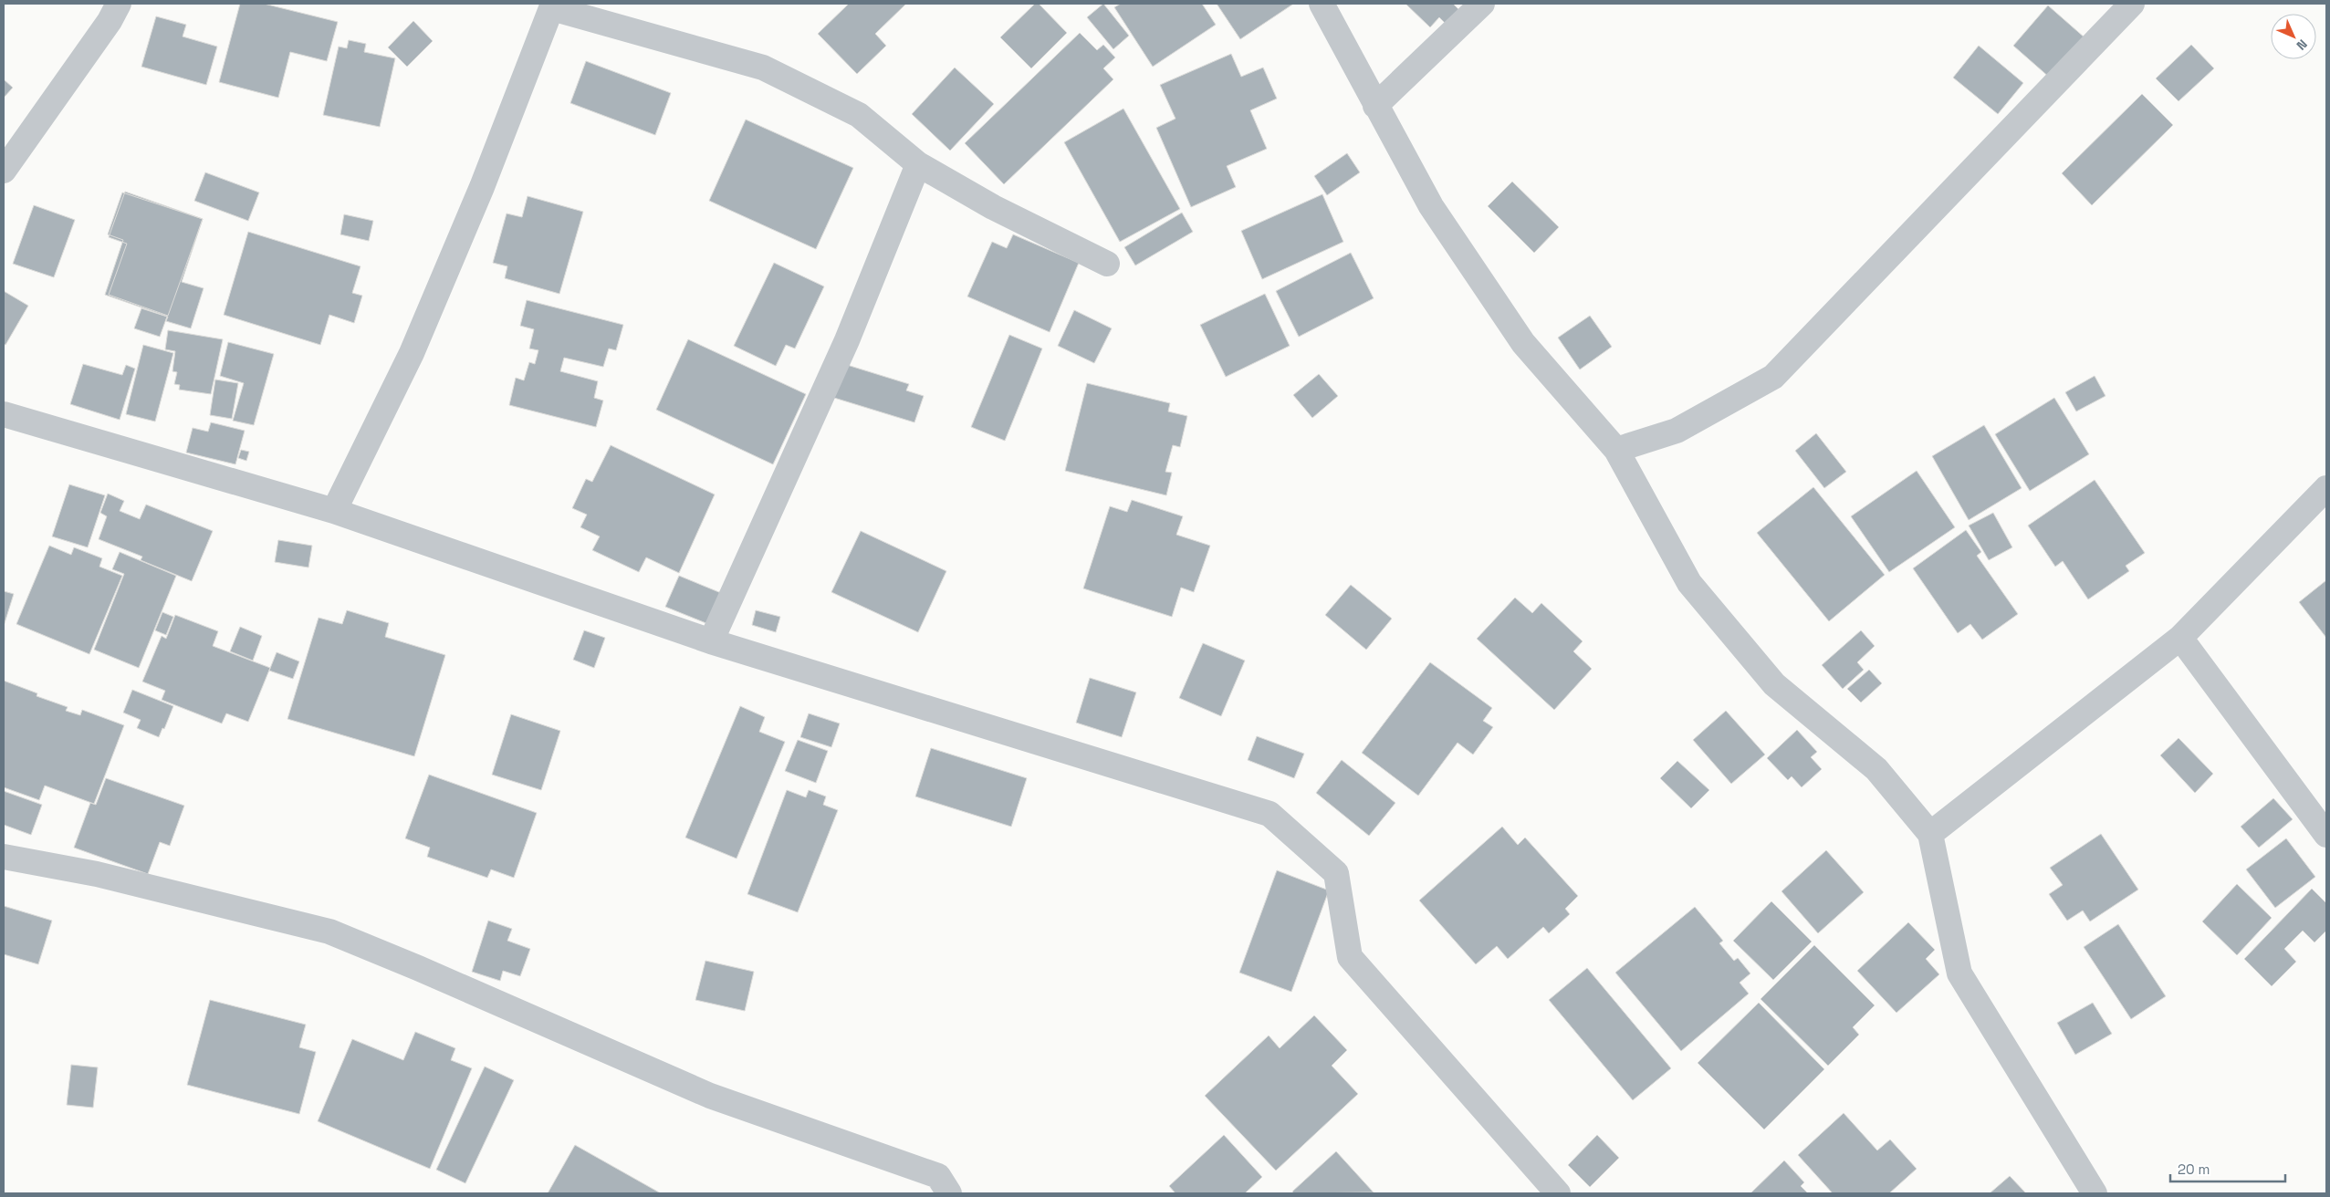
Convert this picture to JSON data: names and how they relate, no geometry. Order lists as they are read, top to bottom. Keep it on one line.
{"scale_bar":"20 m","north":"bottom right"}
